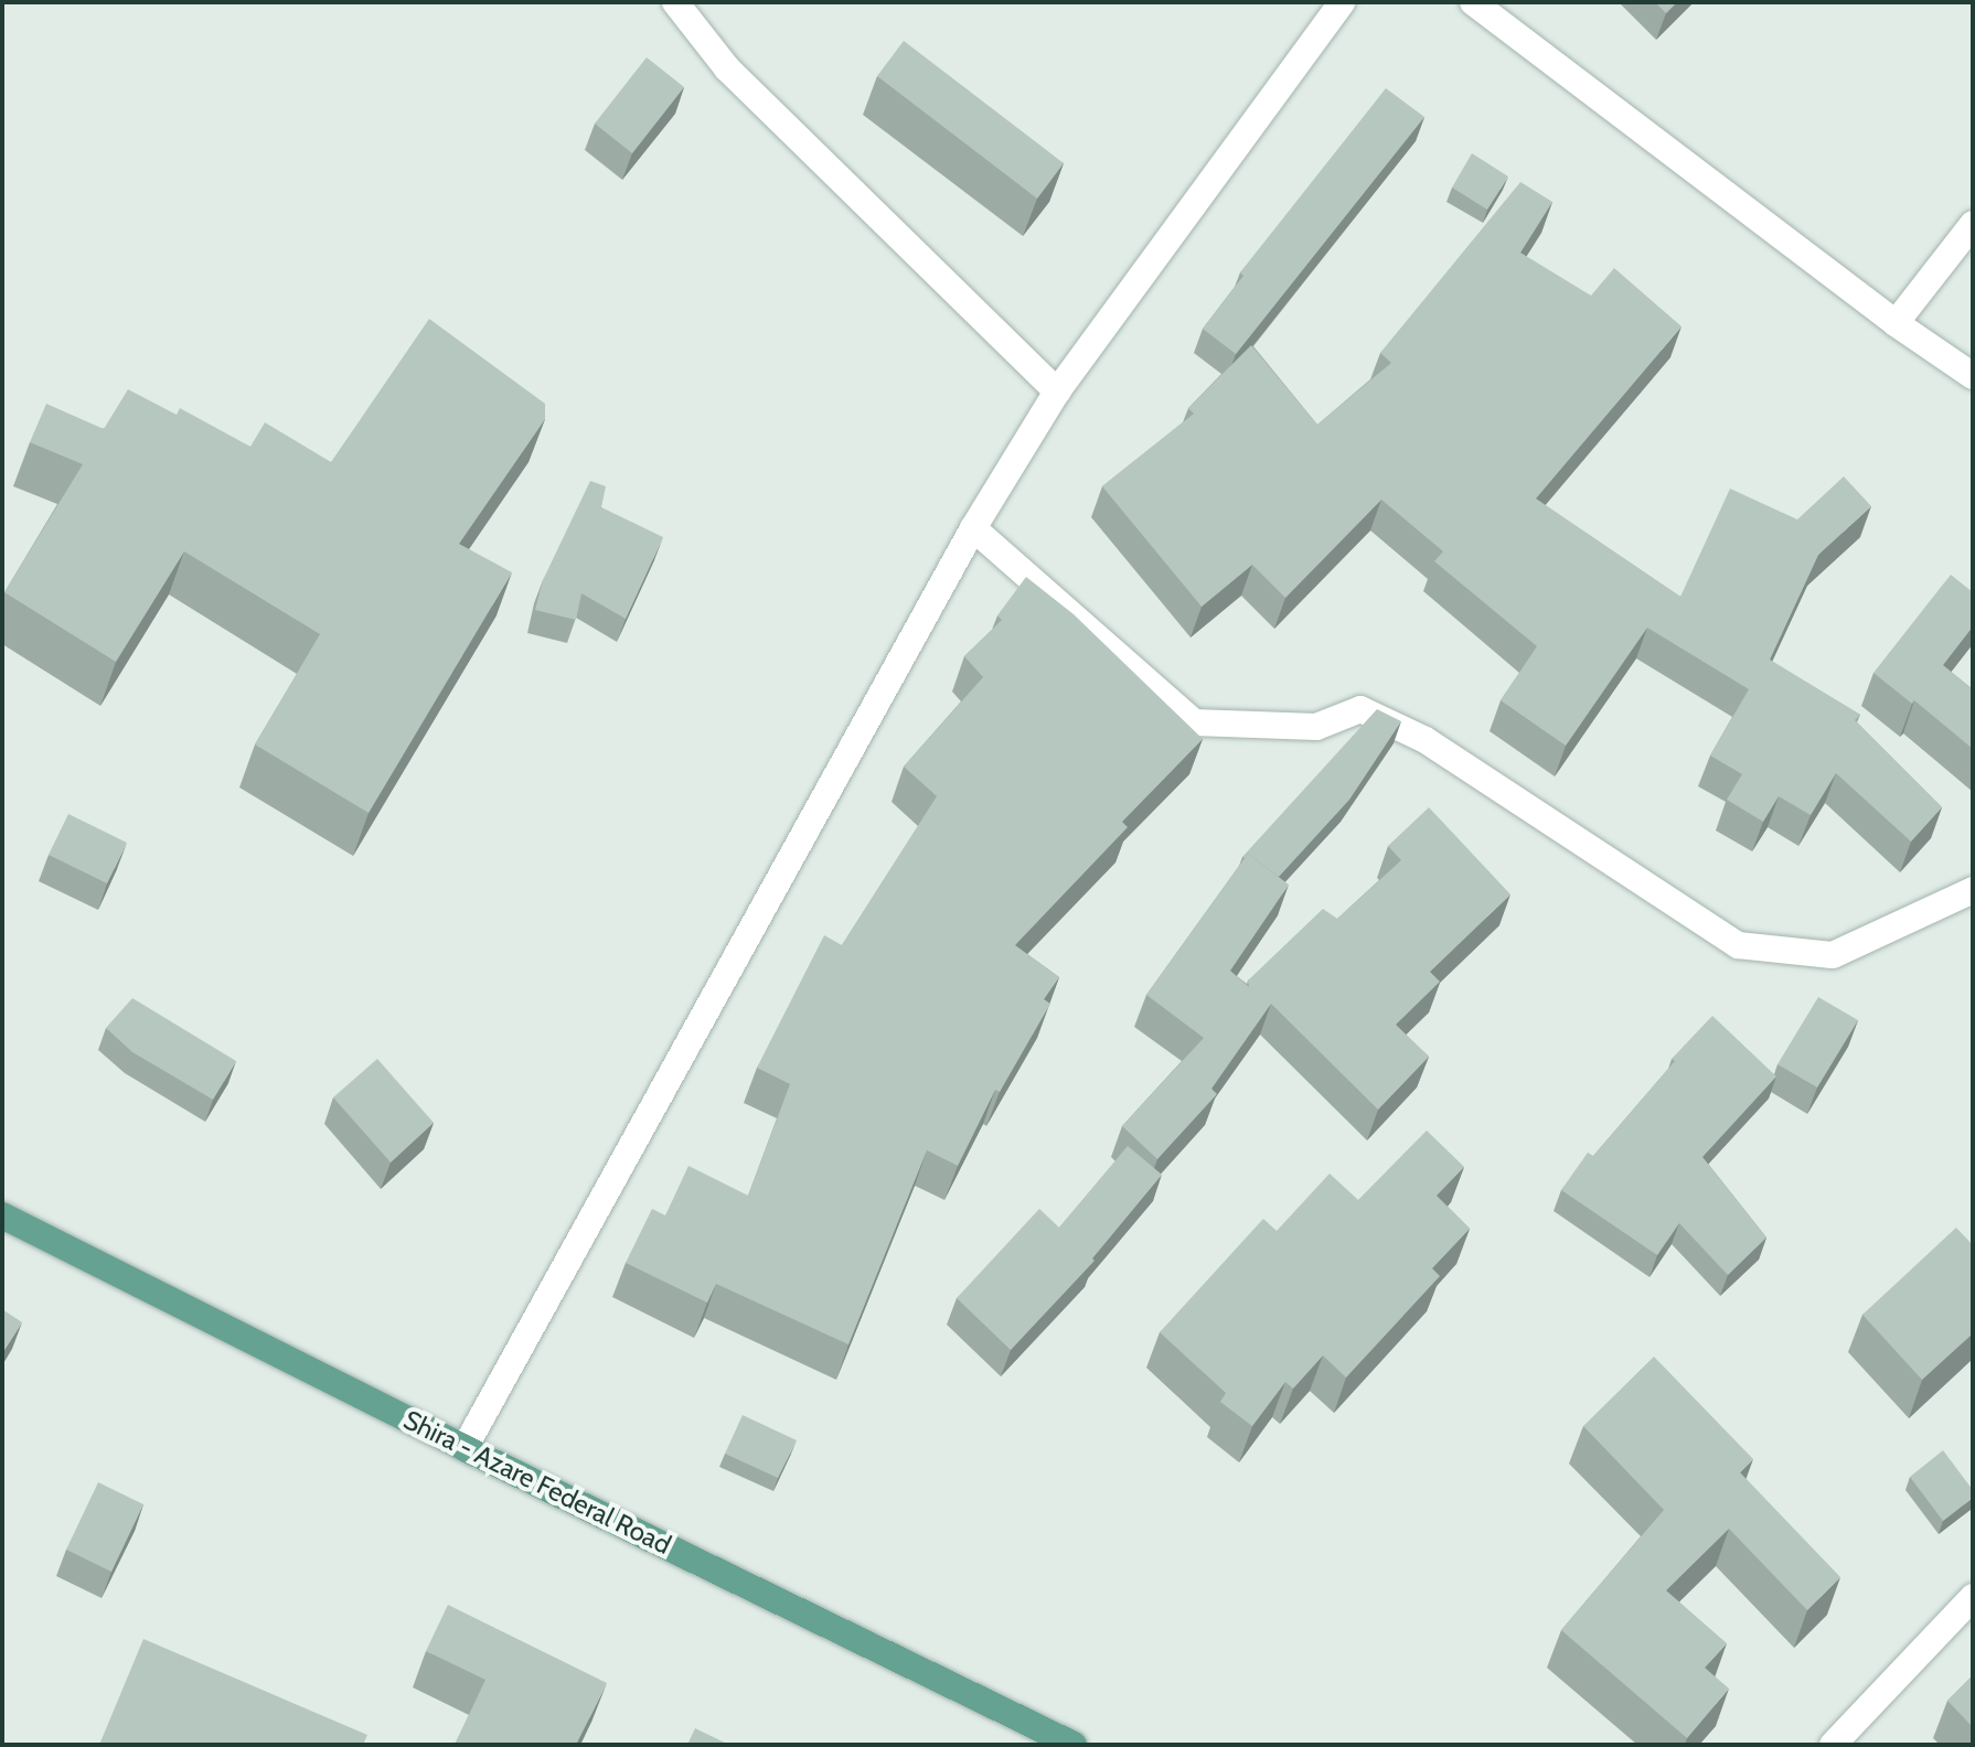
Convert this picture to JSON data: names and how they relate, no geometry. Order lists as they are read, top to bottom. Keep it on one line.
{"streets":{"main road":["Shira - Azare Federal Road"]}}
